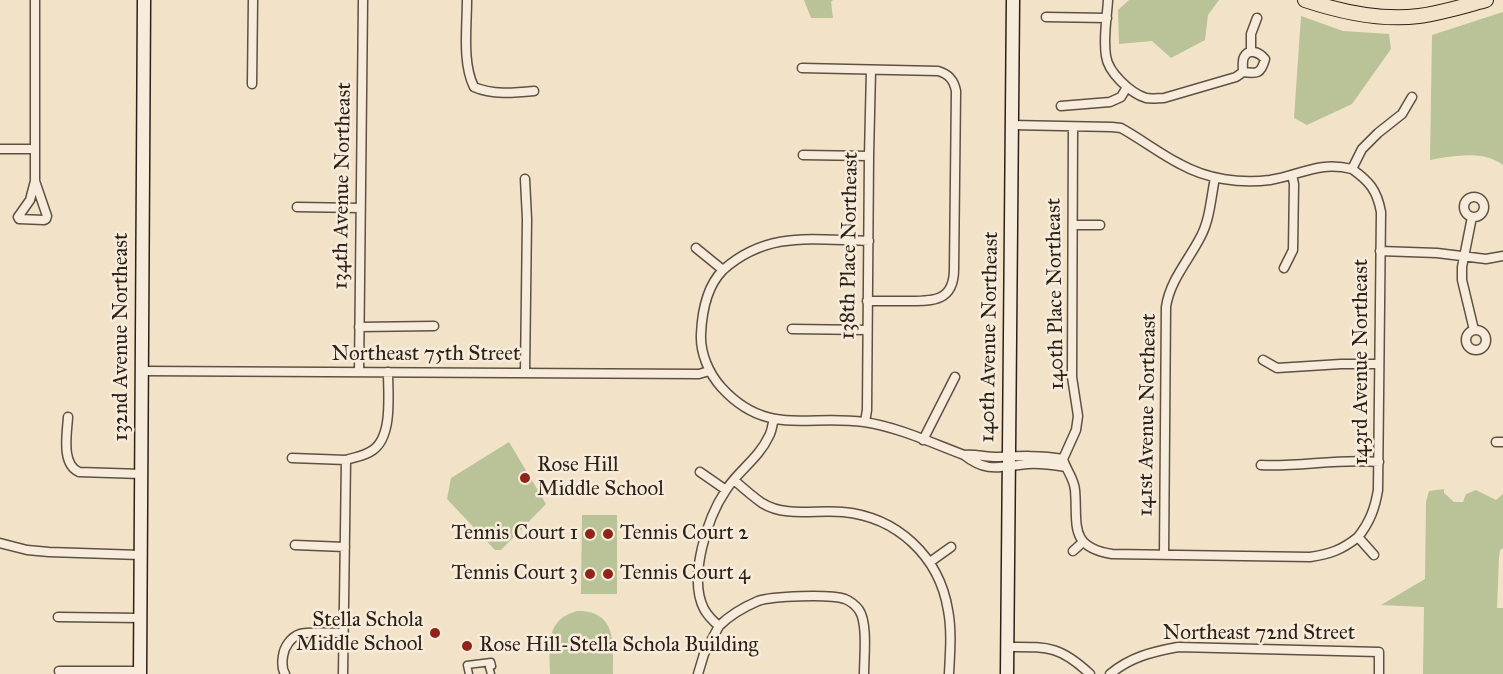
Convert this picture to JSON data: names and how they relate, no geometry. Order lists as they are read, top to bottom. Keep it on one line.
{"streets":{"main road":["132nd Avenue Northeast","140th Avenue Northeast"],"street":["134th Avenue Northeast","138th Place Northeast","140th Place Northeast","Northeast 75th Street","143rd Avenue Northeast","141st Avenue Northeast","Northeast 72nd Street"]},"crossings":[["134th Avenue Northeast","Northeast 75th Street"],["138th Place Northeast","Northeast 75th Street"],["132nd Avenue Northeast","Northeast 75th Street"]],"places":["Rose Hill Middle School","Tennis Court 1","Tennis Court 2","Tennis Court 3","Tennis Court 4","Stella Schola Middle School","Rose Hill-Stella Schola Building"]}
